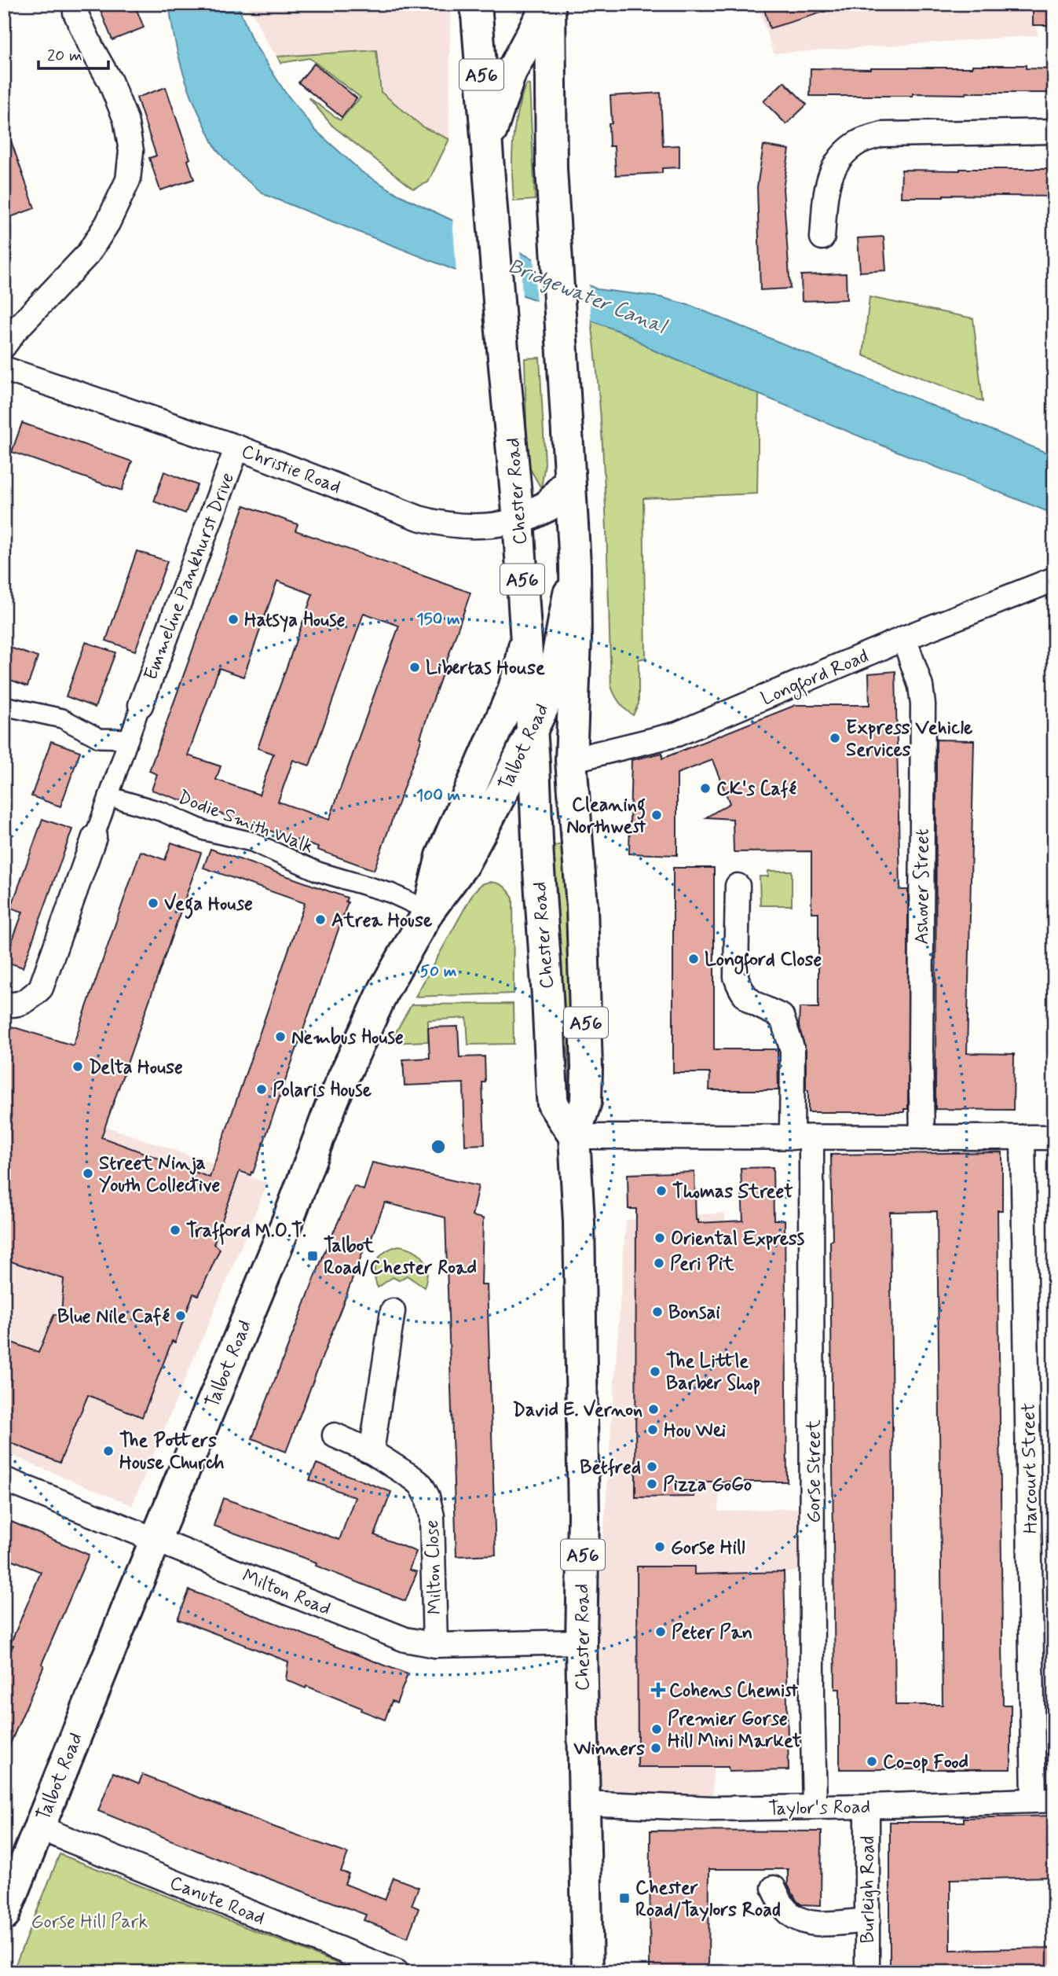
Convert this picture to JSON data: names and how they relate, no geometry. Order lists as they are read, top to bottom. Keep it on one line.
{"streets":{"main road":["A56","Christie Road","Chester Road","Talbot Road"],"street":["Emmeline Pankhurst Drive","Longford Road","Dodie Smith Walk","Ashover Street","Harcourt Street","Gorse Street","Milton Close","Milton Road","Taylor's Road","Burleigh Road","Canute Road"]},"crossings":[["Christie Road","Chester Road"],["Christie Road","Emmeline Pankhurst Drive"],["Chester Road","Longford Road"],["Chester Road","Talbot Road"],["Chester Road","Milton Road"],["Chester Road","Taylor's Road"],["Longford Road","Ashover Street"],["Talbot Road","Dodie Smith Walk"],["Talbot Road","Milton Road"],["Talbot Road","Canute Road"],["Harcourt Street","Taylor's Road"],["Gorse Street","Taylor's Road"],["Milton Close","Milton Road"],["Taylor's Road","Burleigh Road"]],"water":["Bridgewater Canal"],"parks":["Gorse Hill Park"],"places":{"other":["Hatsya House","Libertas House","Express Vehicle Services","CK's Café","Cleaning Northwest","Vega House","Atrea House","Longford Close","Nembus House","Delta House","Polaris House","Street Ninja Youth Collective","Thomas Street","Trafford M.O.T.","Oriental Express","Peri Pit","Bonsai","Blue Nile Café","The Little Barber Shop","David E. Vernon","Hou Wei","The Potters House Church","Betfred","Pizza GoGo","Gorse Hill","Peter Pan","Premier Gorse Hill Mini Market","Winners","Co-op Food"],"transit":["Talbot Road/Chester Road","Chester Road/Taylors Road"],"health":["Cohens Chemist"]},"scale_bar":"20 m","rings":["150 m","100 m","50 m"]}
